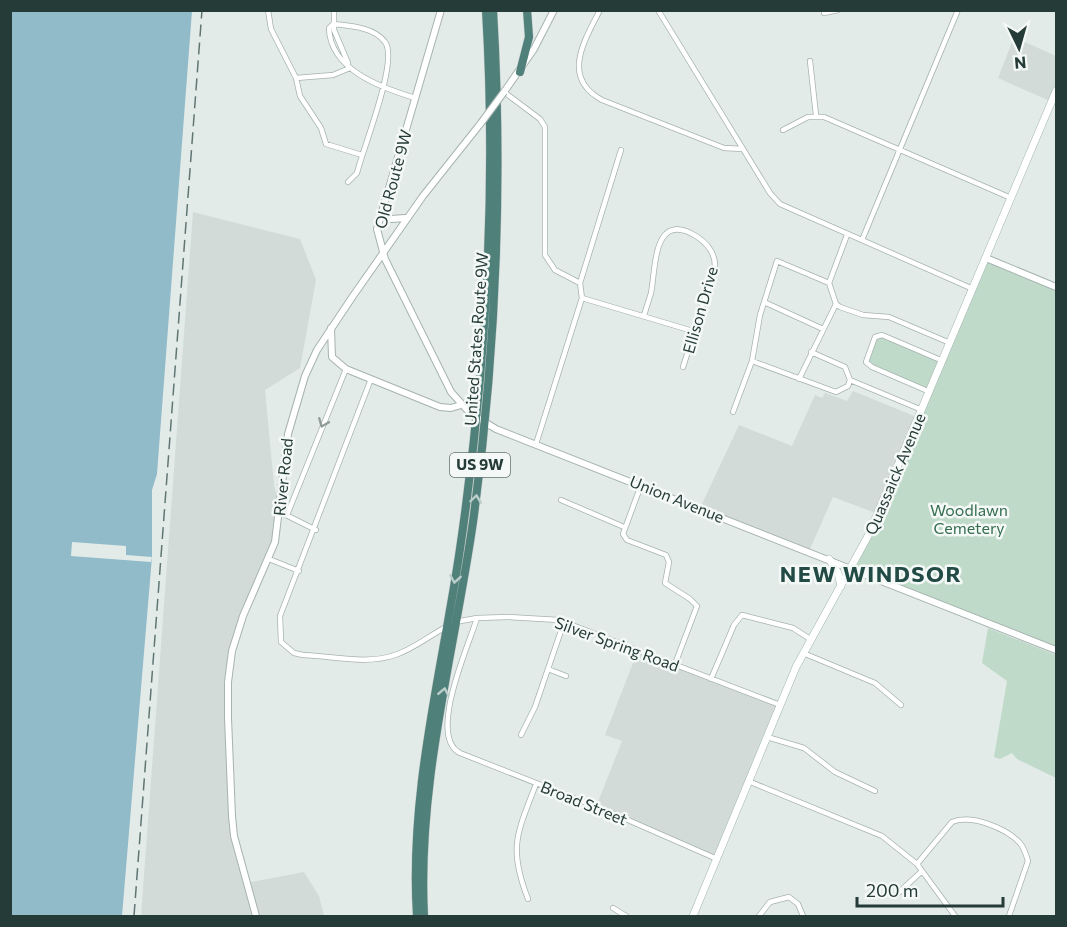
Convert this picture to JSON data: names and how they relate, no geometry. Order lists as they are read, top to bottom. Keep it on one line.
{"streets":{"highway":["United States Route 9W","US 9W"],"main road":["Quassaick Avenue"],"street":["Old Route 9W","Ellison Drive","River Road","Union Avenue","Silver Spring Road","Broad Street"]},"crossings":[["Old Route 9W","River Road"],["Old Route 9W","Union Avenue"],["United States Route 9W","Union Avenue"],["United States Route 9W","Silver Spring Road"],["Quassaick Avenue","Union Avenue"],["Quassaick Avenue","Silver Spring Road"],["Quassaick Avenue","Broad Street"],["Silver Spring Road","Broad Street"]],"districts":["NEW WINDSOR"],"parks":["Woodlawn Cemetery"],"scale_bar":"200 m","north":"bottom"}
